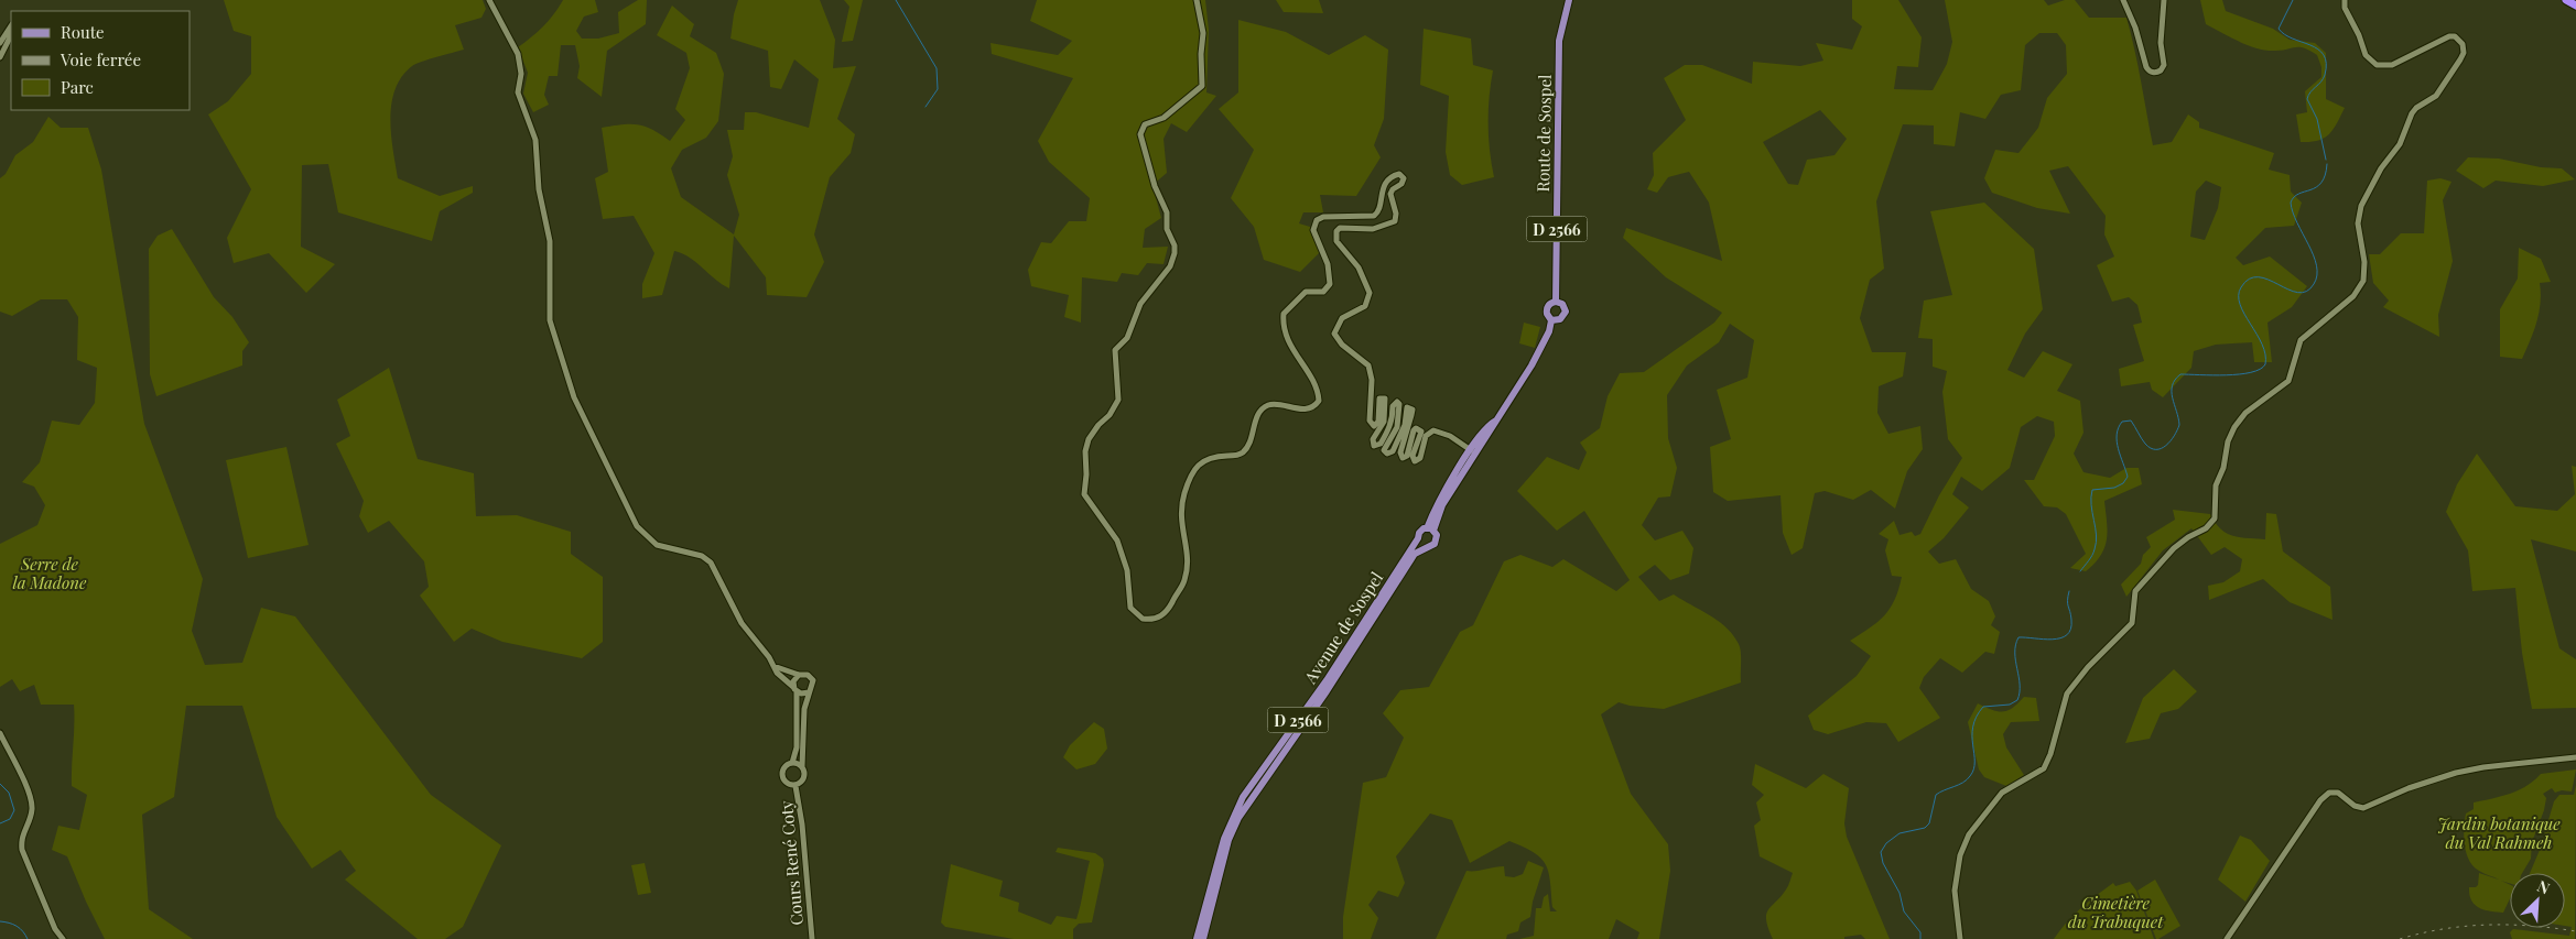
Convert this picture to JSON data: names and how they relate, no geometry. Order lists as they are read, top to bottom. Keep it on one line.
{"streets":{"main road":["Route de Sospel","D 2566","Avenue de Sospel"],"street":["Cours René Coty"]},"parks":["Serre de la Madone","Jardin botanique du Val Rahmeh","Cimetière du Trabuquet"],"legend":["Route","Voie ferrée","Parc"],"north":"top right"}
